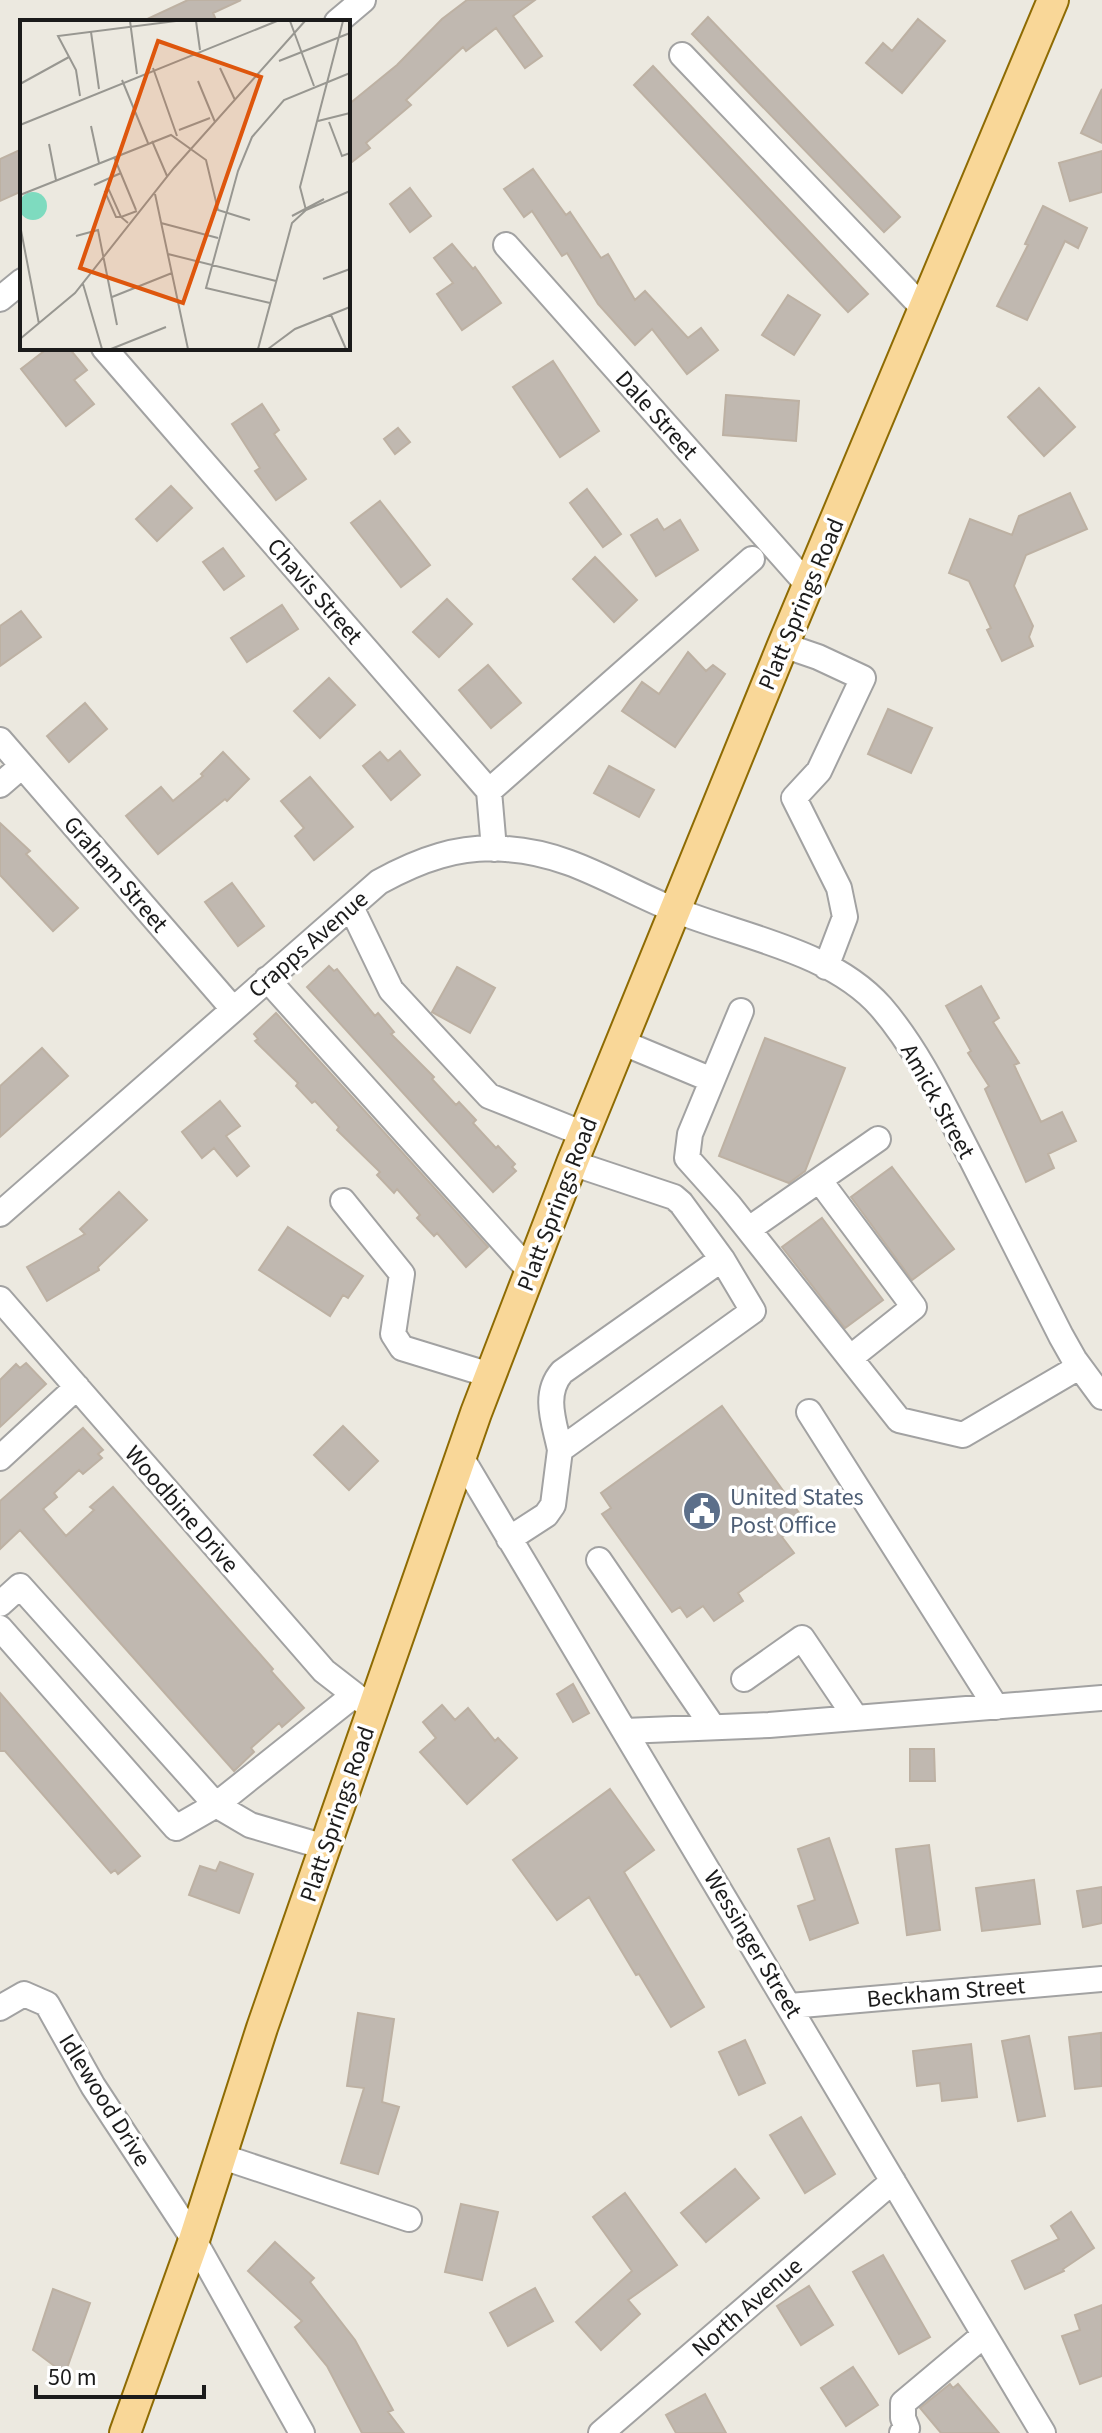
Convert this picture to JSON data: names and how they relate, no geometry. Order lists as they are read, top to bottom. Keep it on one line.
{"streets":{"main road":["Platt Springs Road"],"street":["Dale Street","Chavis Street","Graham Street","Crapps Avenue","Amick Street","Woodbine Drive","Wessinger Street","Beckham Street","Idlewood Drive","North Avenue"]},"crossings":[["Dale Street","Platt Springs Road"],["Platt Springs Road","Crapps Avenue"],["Platt Springs Road","Amick Street"],["Platt Springs Road","Woodbine Drive"],["Platt Springs Road","Wessinger Street"],["Platt Springs Road","Idlewood Drive"],["Graham Street","Crapps Avenue"],["Crapps Avenue","Amick Street"],["Wessinger Street","Beckham Street"],["Wessinger Street","North Avenue"]],"places":{"public building":["United States Post Office"]},"scale_bar":"50 m"}
